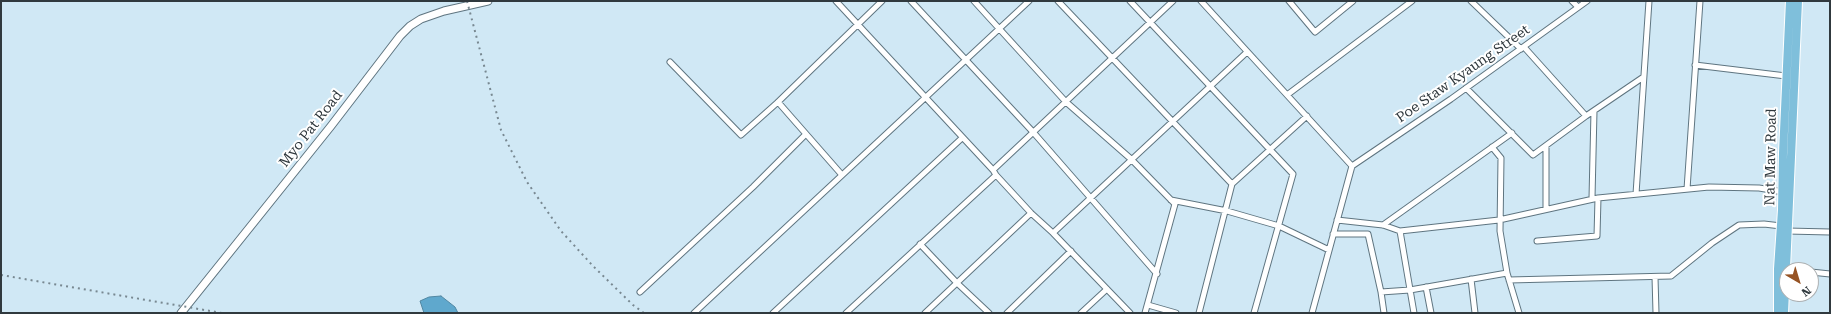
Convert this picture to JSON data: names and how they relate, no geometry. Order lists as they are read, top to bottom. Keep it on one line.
{"streets":{"main road":["Myo Pat Road","Nat Maw Road"],"street":["Poe Staw Kyaung Street"]},"north":"bottom right"}
